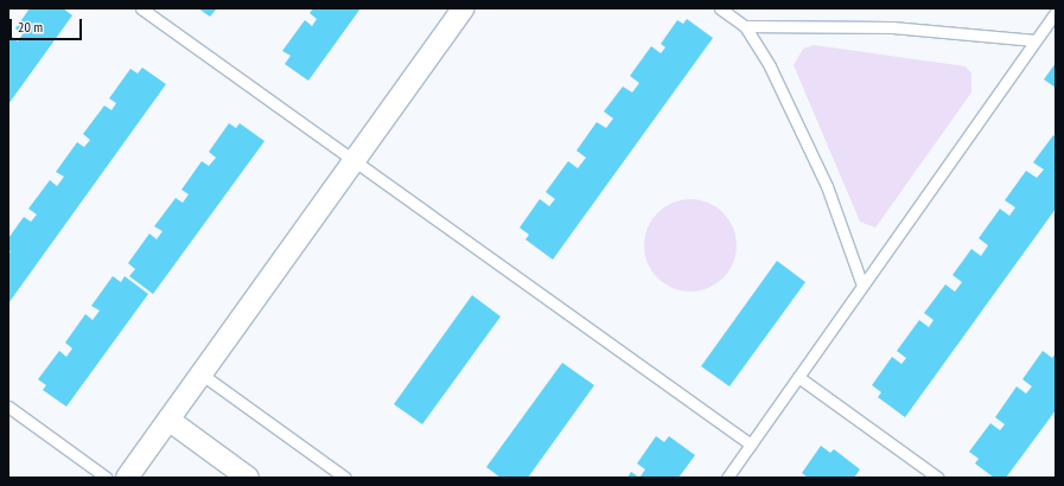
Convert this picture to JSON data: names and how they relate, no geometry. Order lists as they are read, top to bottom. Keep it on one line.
{"scale_bar":"20 m"}
